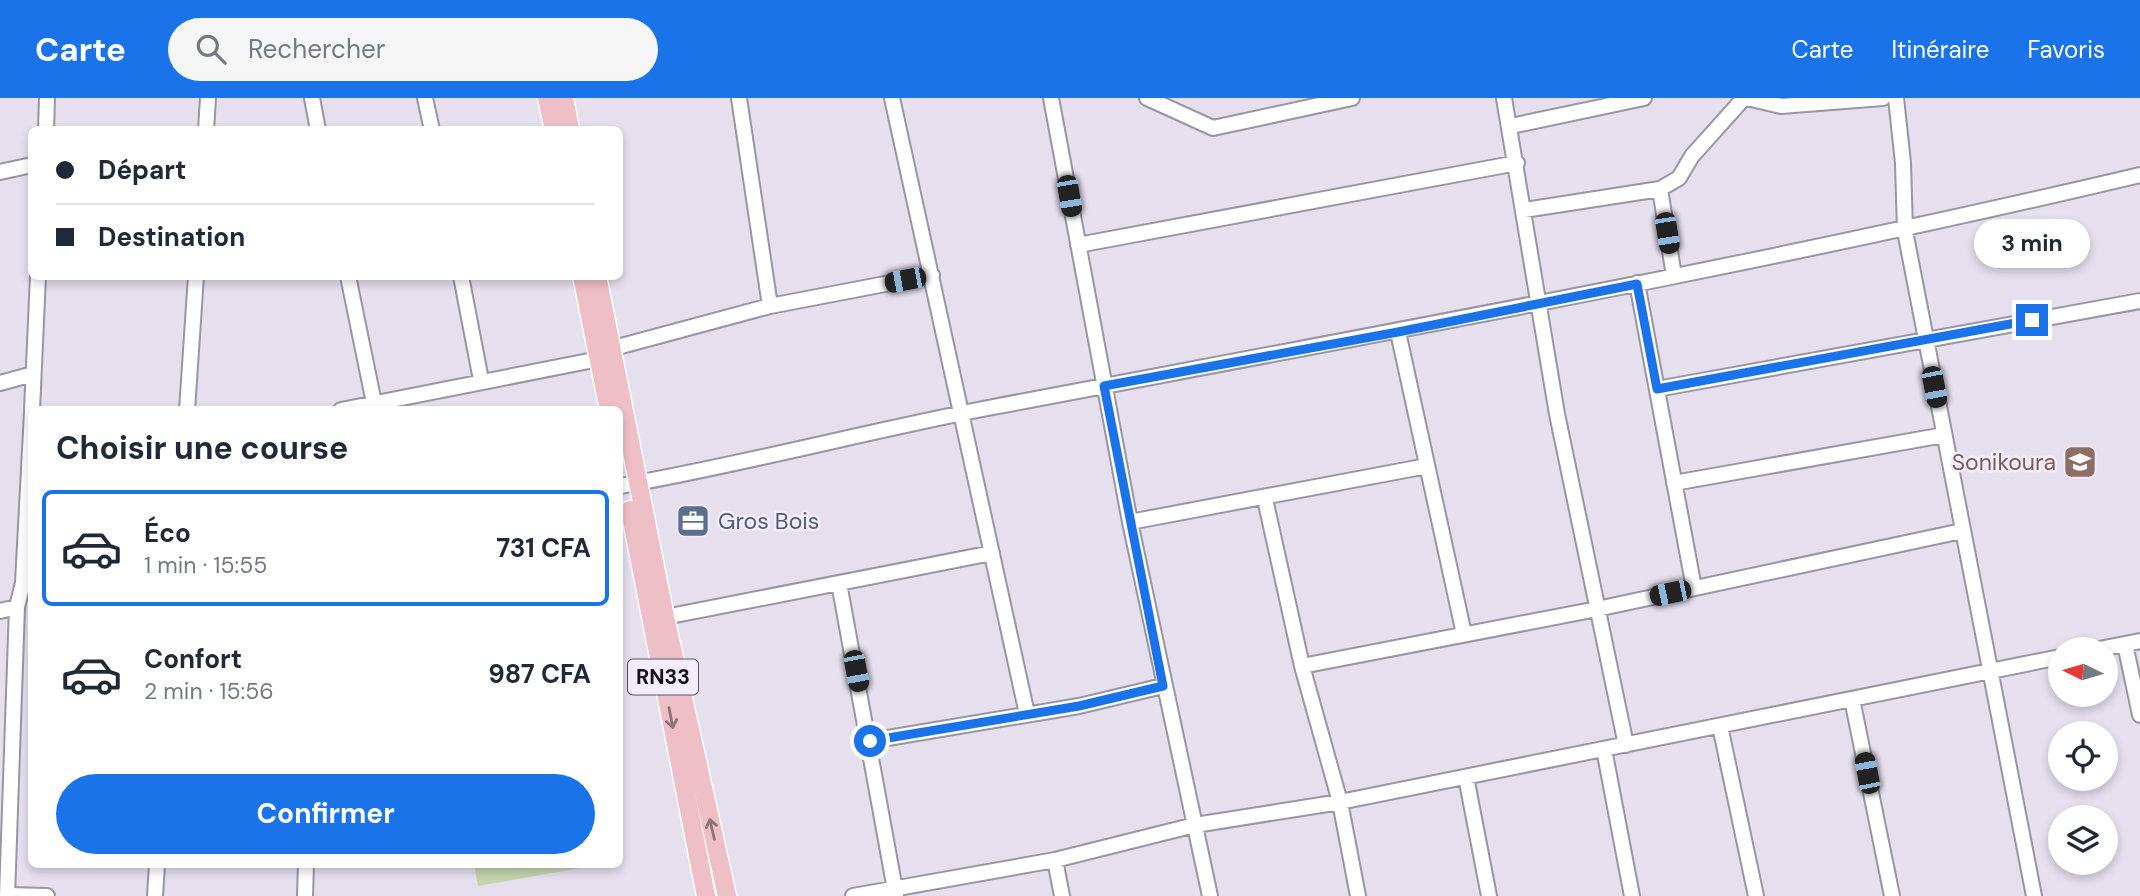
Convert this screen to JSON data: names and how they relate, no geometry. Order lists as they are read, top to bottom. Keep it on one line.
{"streets":{"main road":["RN33"]},"places":{"school or university":["Sonikoura"],"office":["Gros Bois"]},"north":"left","page":{"header":"Carte","search":"Rechercher","nav":["Carte","Itinéraire","Favoris"],"banner":["Départ","Destination"],"bubble":"3 min","heading":"Choisir une course","list":[{"name":"Éco","note":"1 min · 15:55","value":"731 CFA"},{"name":"Confort","note":"2 min · 15:56","value":"987 CFA"}],"buttons":"Confirmer"}}
